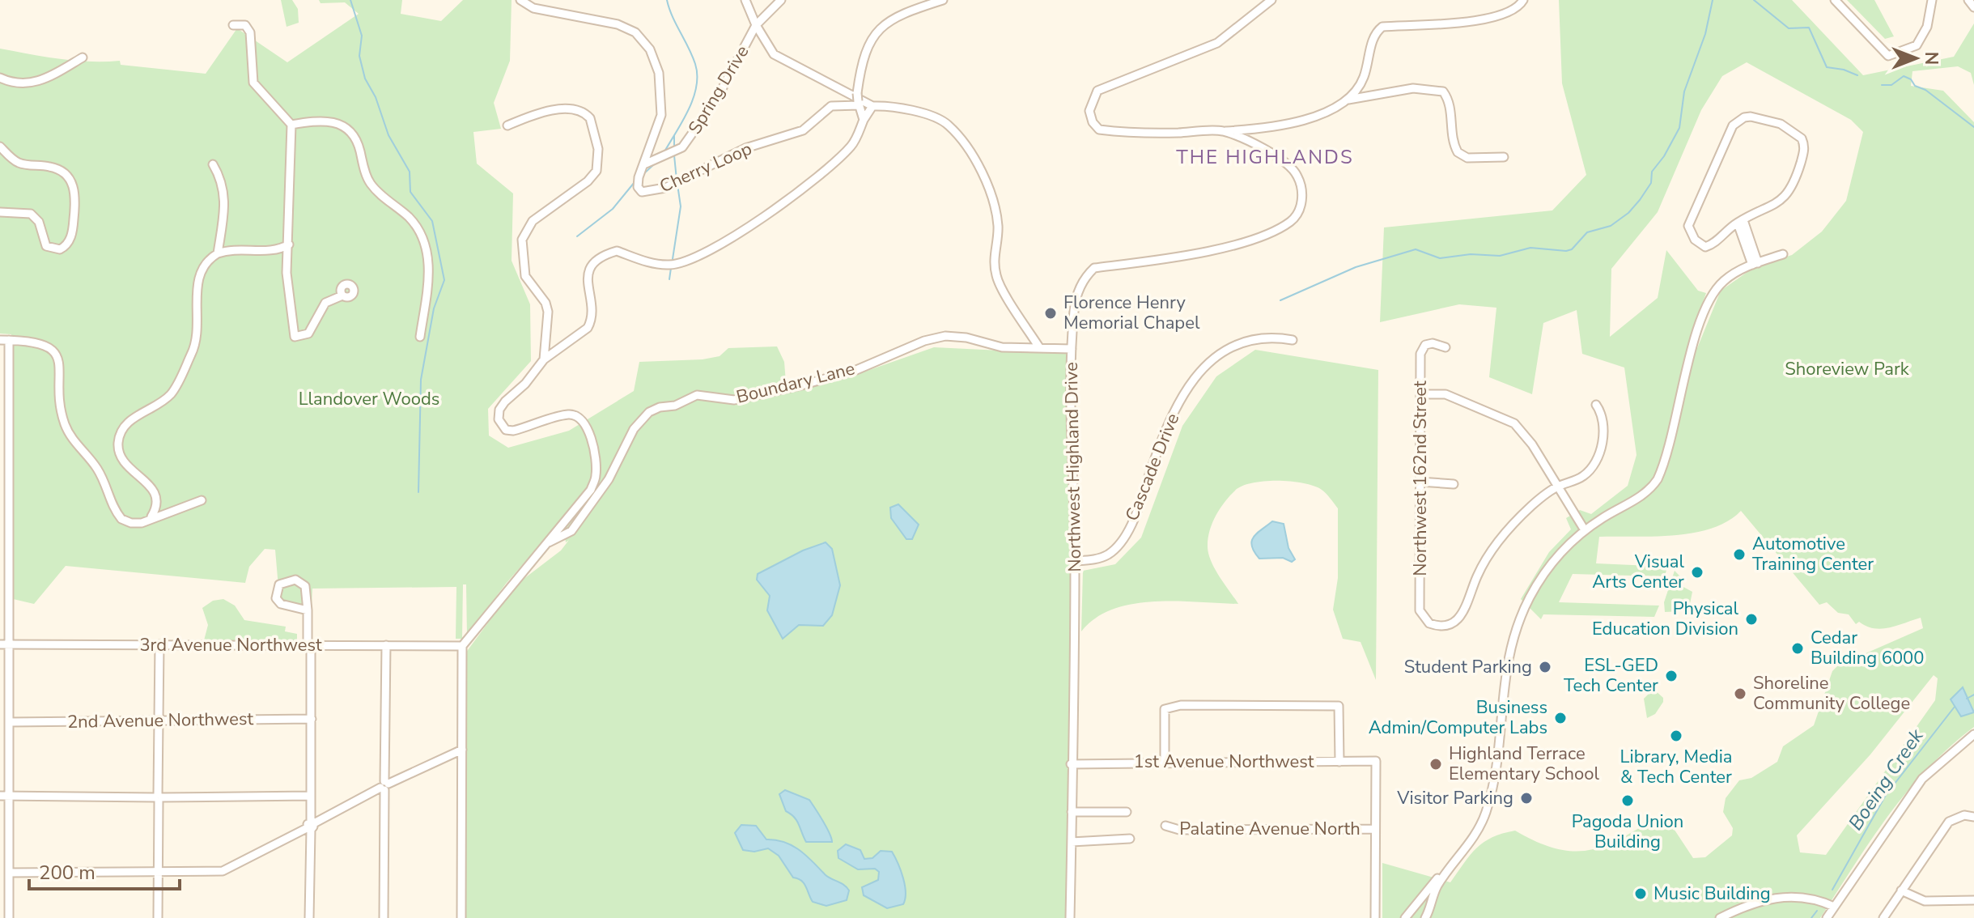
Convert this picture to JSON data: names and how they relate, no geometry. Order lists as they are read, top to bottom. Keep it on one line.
{"streets":{"street":["Spring Drive","Cherry Loop","Boundary Lane","Northwest Highland Drive","Cascade Drive","Northwest 162nd Street","3rd Avenue Northwest","2nd Avenue Northwest","1st Avenue Northwest","Palatine Avenue North"]},"crossings":[["Spring Drive","Cherry Loop"],["Boundary Lane","Northwest Highland Drive"],["Boundary Lane","3rd Avenue Northwest"],["Northwest Highland Drive","Cascade Drive"],["Northwest Highland Drive","1st Avenue Northwest"],["1st Avenue Northwest","Palatine Avenue North"]],"districts":["THE HIGHLANDS"],"water":["Boeing Creek"],"parks":["Shoreview Park","Llandover Woods"],"places":["Florence Henry Memorial Chapel","Automotive Training Center","Visual Arts Center","Physical Education Division","Cedar Building 6000","Student Parking","ESL-GED Tech Center","Shoreline Community College","Business Admin/Computer Labs","Library, Media & Tech Center","Highland Terrace Elementary School","Visitor Parking","Pagoda Union Building","Music Building"],"scale_bar":"200 m","north":"right"}
